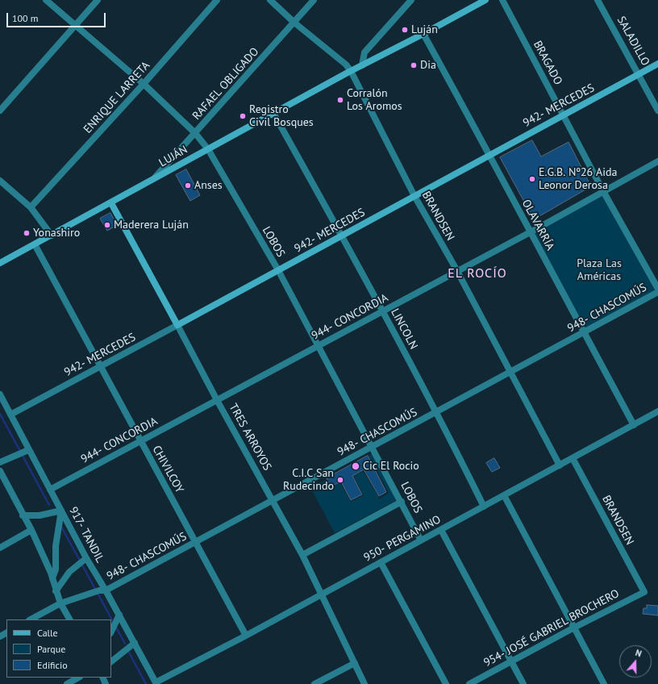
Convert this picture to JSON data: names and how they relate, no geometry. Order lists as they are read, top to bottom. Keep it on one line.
{"streets":{"main road":["942- MERCEDES","LUJÁN","TRES ARROYOS"],"street":["SALADILLO","BRAGADO","RAFAEL OBLIGADO","ENRIQUE LARRETA","BRANDSEN","OLAVARRÍA","LOBOS","948- CHASCOMÚS","944- CONCORDIA","LINCOLN","CHIVILCOY","917- TANDIL","950- PERGAMINO","954- JOSÉ GABRIEL BROCHERO"]},"crossings":[["SALADILLO","942- MERCEDES"],["BRAGADO","942- MERCEDES"],["BRAGADO","944- CONCORDIA"],["RAFAEL OBLIGADO","LUJÁN"],["RAFAEL OBLIGADO","BRANDSEN"],["RAFAEL OBLIGADO","LOBOS"],["ENRIQUE LARRETA","LOBOS"],["942- MERCEDES","BRANDSEN"],["942- MERCEDES","OLAVARRÍA"],["942- MERCEDES","LOBOS"],["942- MERCEDES","LINCOLN"],["942- MERCEDES","TRES ARROYOS"],["942- MERCEDES","CHIVILCOY"],["942- MERCEDES","917- TANDIL"],["LUJÁN","BRANDSEN"],["LUJÁN","OLAVARRÍA"],["LUJÁN","LOBOS"],["LUJÁN","LINCOLN"],["LUJÁN","TRES ARROYOS"],["LUJÁN","CHIVILCOY"],["BRANDSEN","948- CHASCOMÚS"],["BRANDSEN","944- CONCORDIA"],["BRANDSEN","950- PERGAMINO"],["BRANDSEN","954- JOSÉ GABRIEL BROCHERO"],["OLAVARRÍA","948- CHASCOMÚS"],["OLAVARRÍA","944- CONCORDIA"],["OLAVARRÍA","950- PERGAMINO"],["LOBOS","948- CHASCOMÚS"],["LOBOS","944- CONCORDIA"],["LOBOS","950- PERGAMINO"],["948- CHASCOMÚS","LINCOLN"],["948- CHASCOMÚS","TRES ARROYOS"],["948- CHASCOMÚS","CHIVILCOY"],["948- CHASCOMÚS","917- TANDIL"],["944- CONCORDIA","LINCOLN"],["944- CONCORDIA","TRES ARROYOS"],["944- CONCORDIA","CHIVILCOY"],["944- CONCORDIA","917- TANDIL"],["LINCOLN","950- PERGAMINO"],["TRES ARROYOS","950- PERGAMINO"],["CHIVILCOY","950- PERGAMINO"],["917- TANDIL","950- PERGAMINO"]],"districts":["EL ROCÍO"],"parks":["Plaza Las Américas"],"places":["Luján","Dia","Corralón Los Aromos","Registro Civil Bosques","E.G.B. Nº26 Aida Leonor Derosa","Anses","Maderera Luján","Yonashiro","Cic El Rocio","C.I.C San Rudecindo"],"legend":["Calle","Parque","Edificio"],"scale_bar":"100 m","north":"top"}
